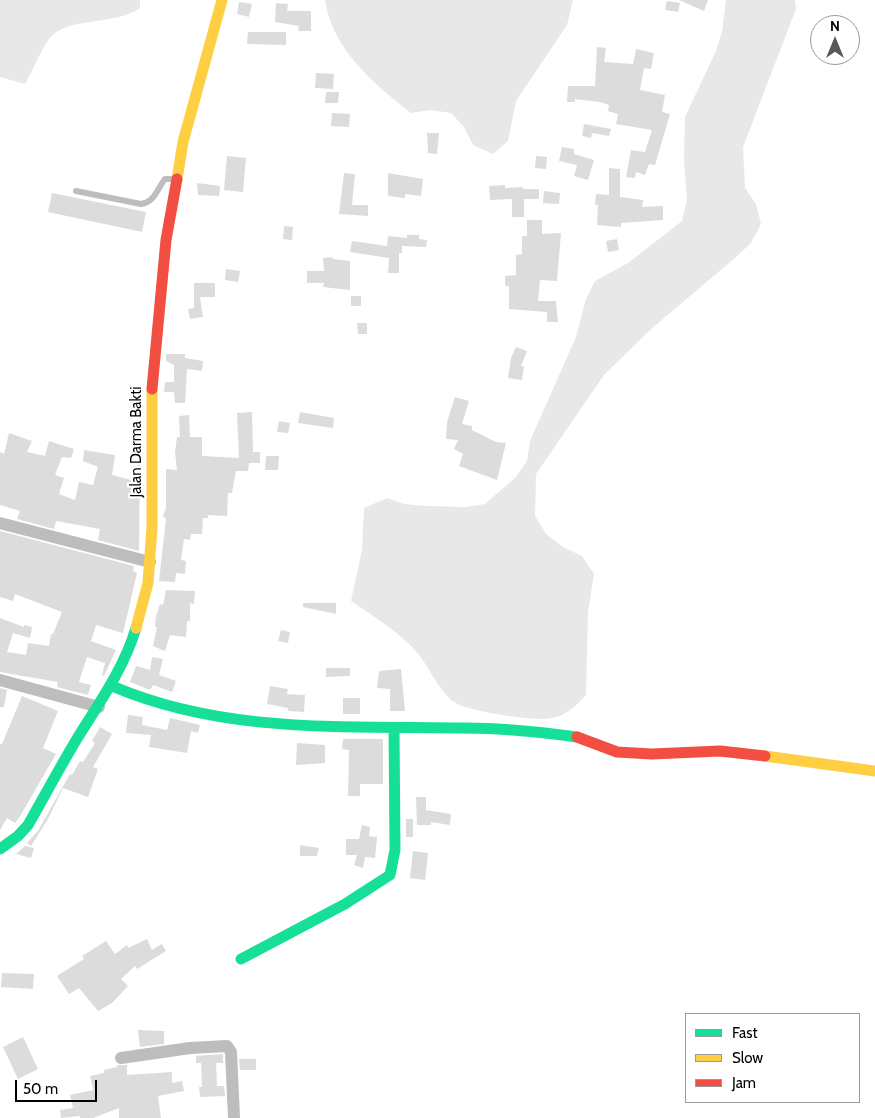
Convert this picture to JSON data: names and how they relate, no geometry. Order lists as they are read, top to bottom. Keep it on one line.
{"streets":{"street":["Jalan Darma Bakti"]},"legend":["Fast","Slow","Jam"],"scale_bar":"50 m","north":"top"}
